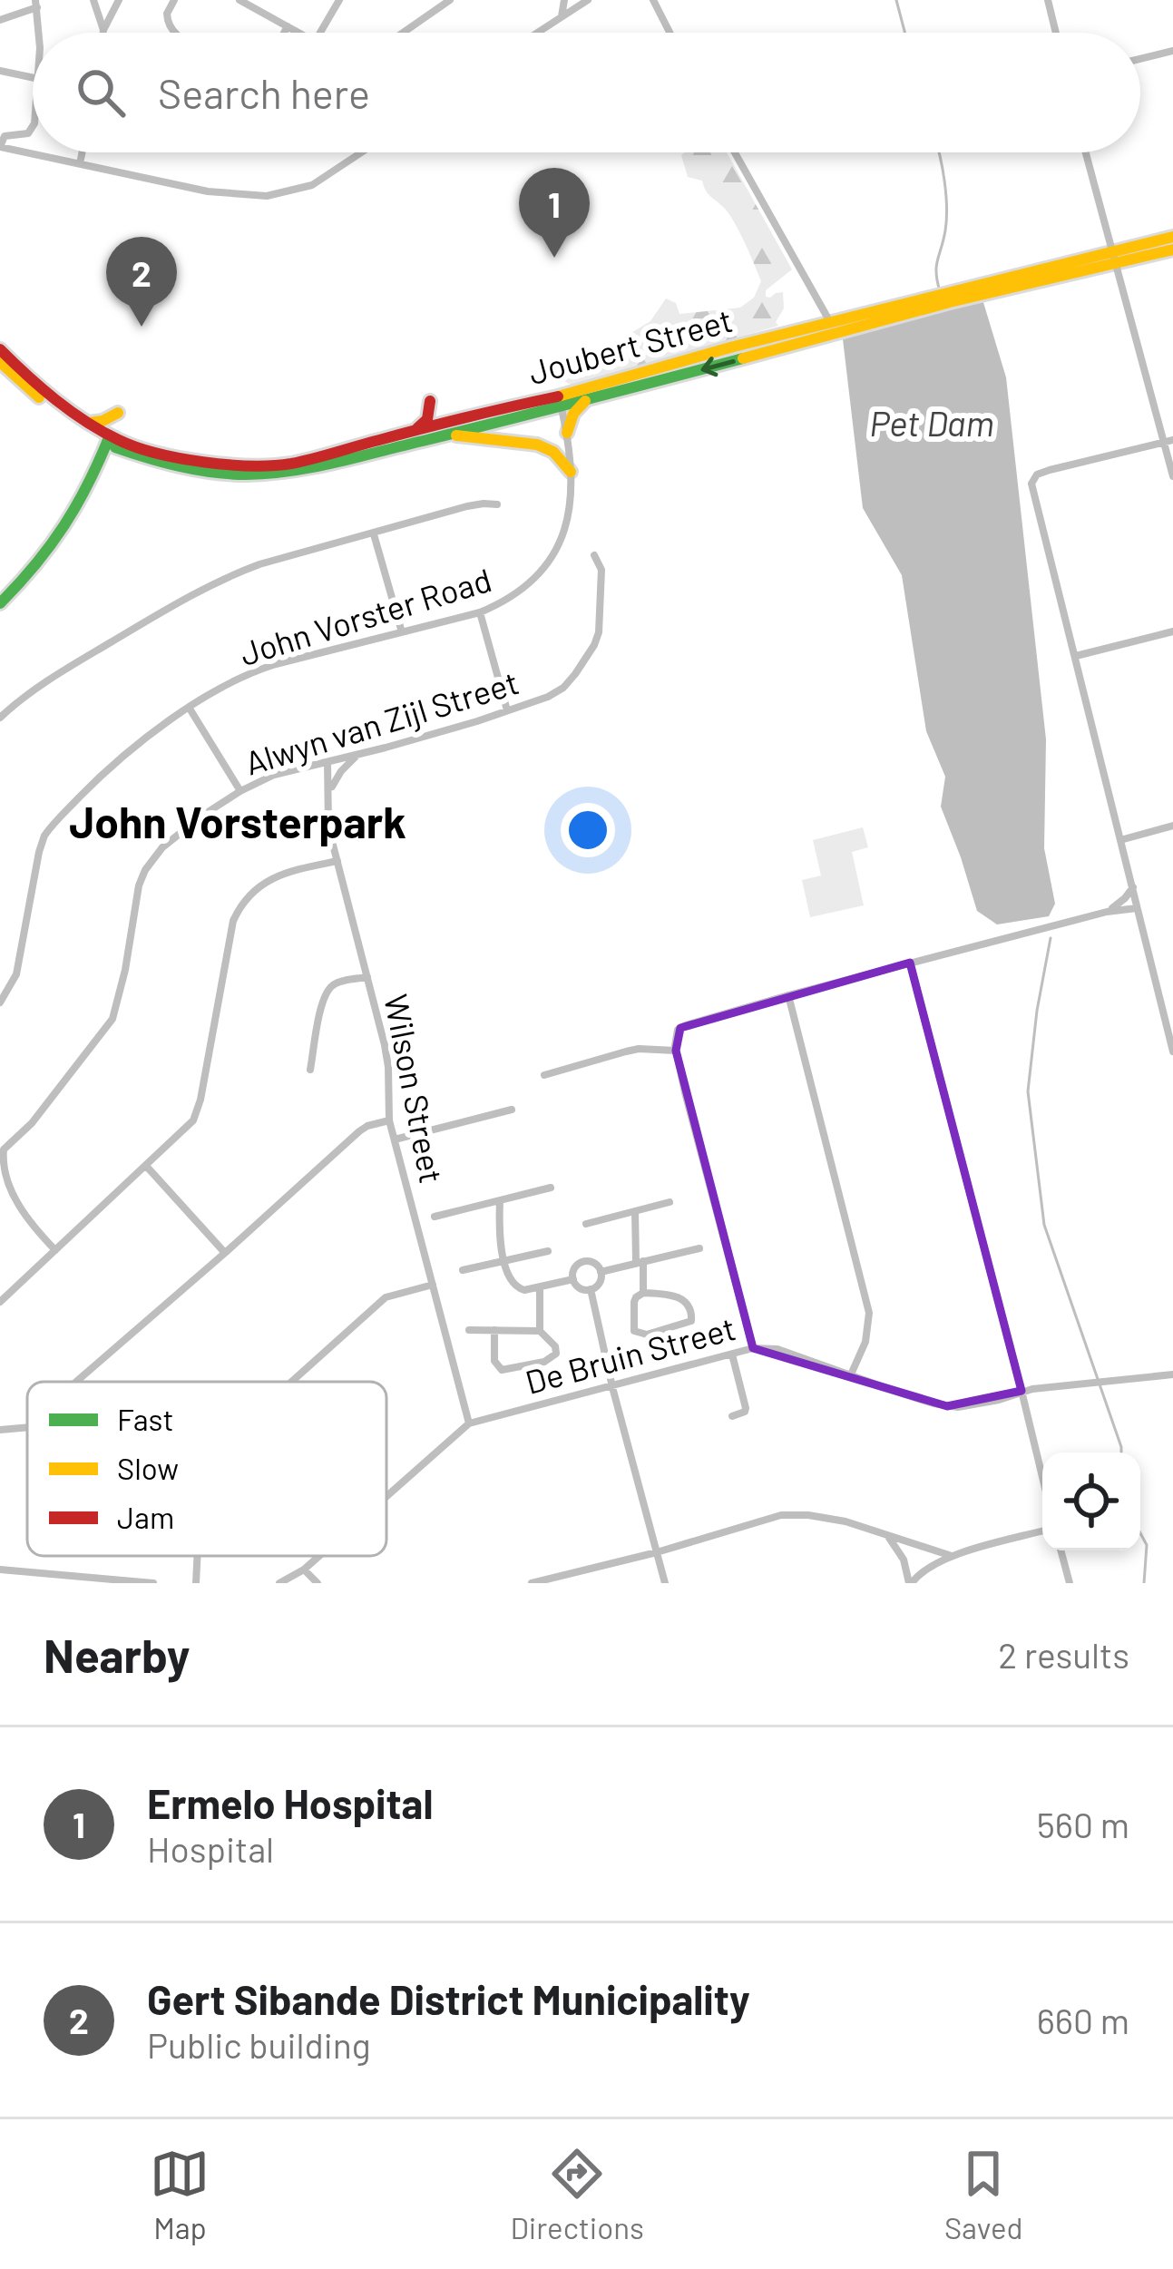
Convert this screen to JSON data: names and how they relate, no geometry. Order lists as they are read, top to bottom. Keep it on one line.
{"streets":{"main road":["Joubert Street"],"street":["John Vorster Road","Alwyn van Zijl Street","Wilson Street","De Bruin Street"]},"crossings":[["Joubert Street","John Vorster Road"],["Alwyn van Zijl Street","Wilson Street"],["Wilson Street","De Bruin Street"]],"districts":["John Vorsterpark"],"water":["Pet Dam"],"legend":["Fast","Slow","Jam"],"page":{"search":"Search here","pins":["1","2"],"heading":["Nearby","2 results"],"list":[{"mark":"1","name":"Ermelo Hospital","note":"Hospital","value":"560 m"},{"mark":"2","name":"Gert Sibande District Municipality","note":"Public building","value":"660 m"}],"nav":["Map","Directions","Saved"]}}
